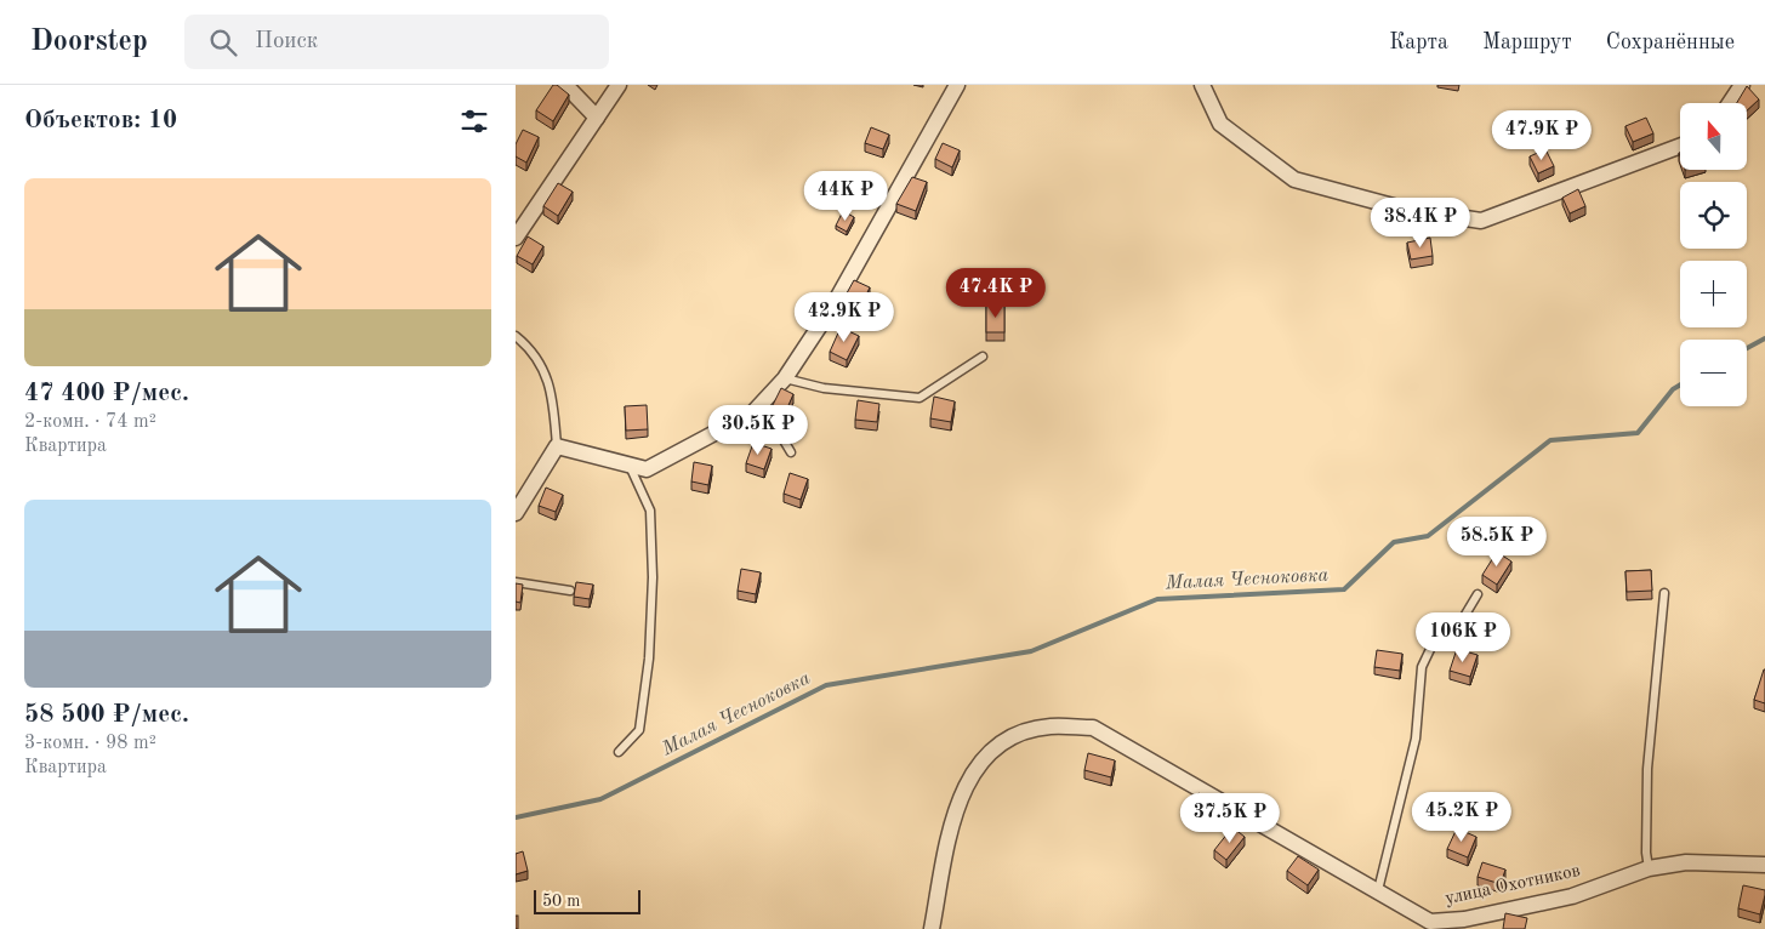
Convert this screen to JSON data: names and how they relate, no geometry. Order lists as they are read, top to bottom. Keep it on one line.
{"streets":{"street":["улица Охотников"]},"water":["Малая Чесноковка"],"scale_bar":"50 m","north":"top","page":{"header":"Doorstep","search":"Поиск","nav":["Карта","Маршрут","Сохранённые"],"heading":"Объектов: 10","map_buttons":["+","−"],"price":["47.9K ₽","44K ₽","38.4K ₽","47.4K ₽","42.9K ₽","30.5K ₽","58.5K ₽","106K ₽","45.2K ₽","37.5K ₽"],"list":[{"name":"47 400 ₽/мес.","note":"2-комн. · 74 m² · Квартира"},{"name":"58 500 ₽/мес.","note":"3-комн. · 98 m² · Квартира"}],"scale":"50 m"}}
